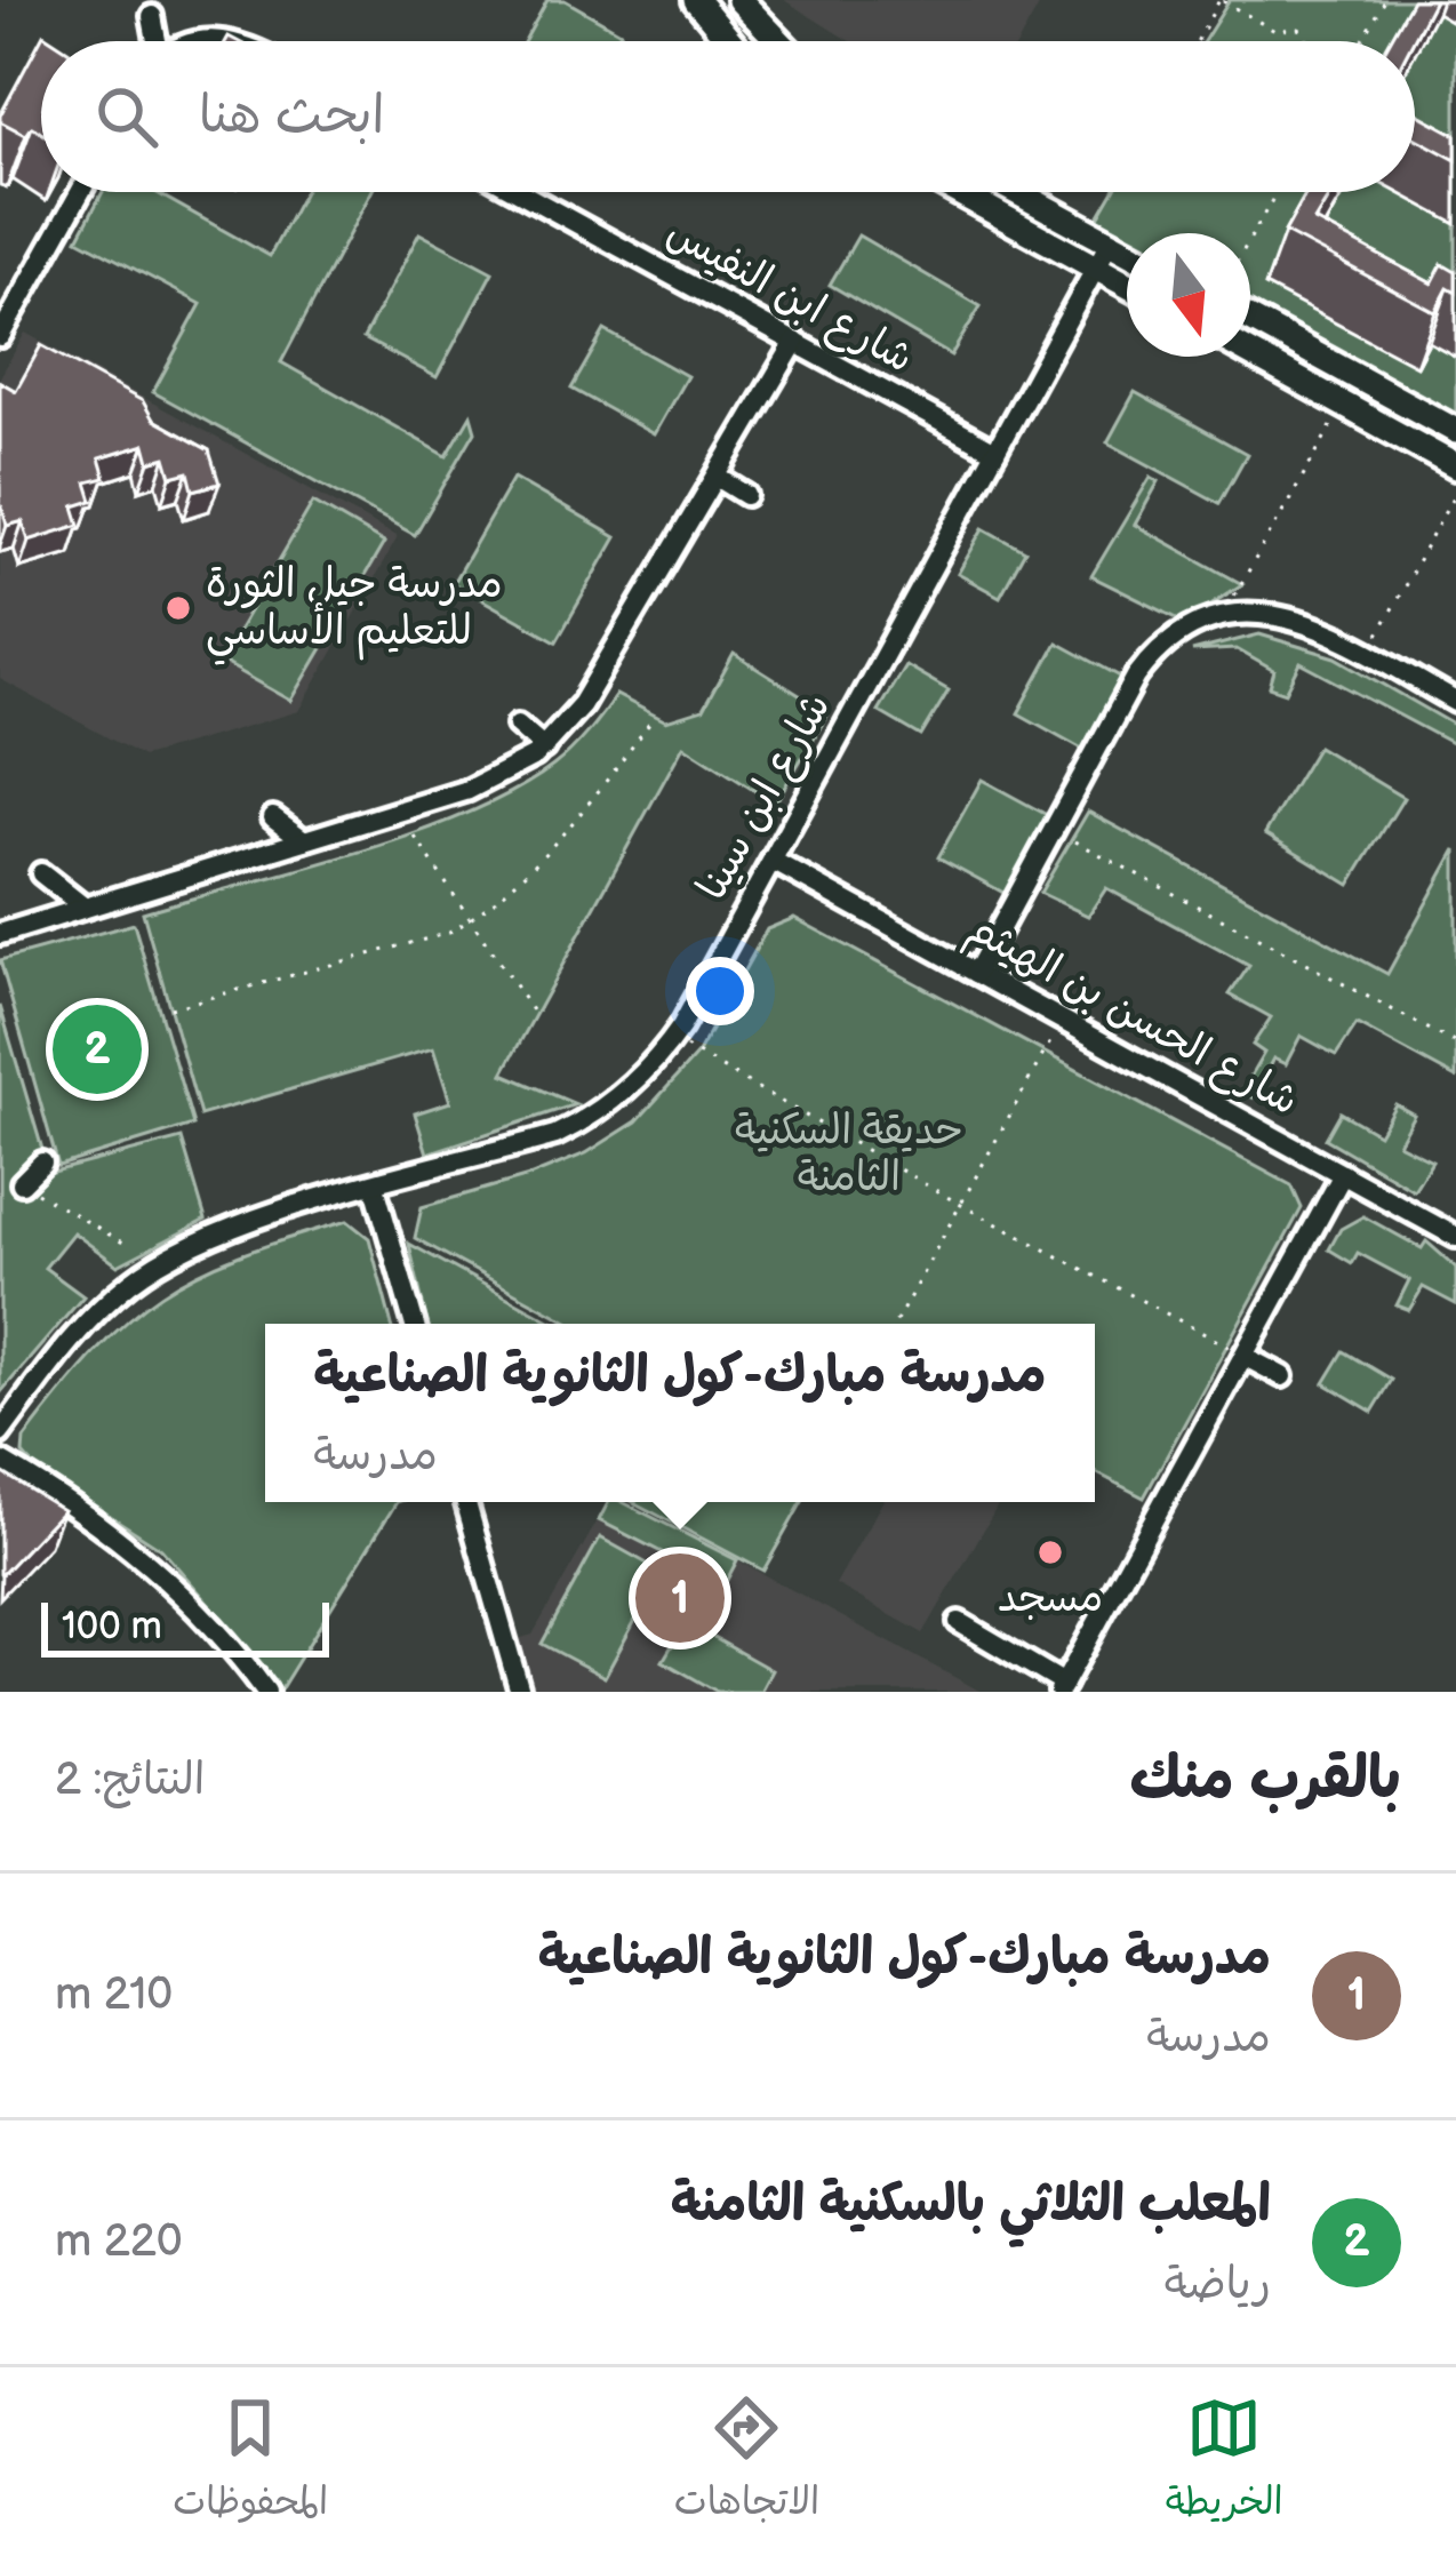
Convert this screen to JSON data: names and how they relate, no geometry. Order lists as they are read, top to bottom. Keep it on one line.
{"streets":{"street":["شارع ابن النفيس","شارع ابن سينا","شارع الحسن بن الهيثم"]},"crossings":[["شارع ابن النفيس","شارع ابن سينا"],["شارع ابن سينا","شارع الحسن بن الهيثم"]],"parks":["حديقة السكنية الثامنة"],"places":["مدرسة جيل الثورة للتعليم الأساسي","مسجد"],"scale_bar":"100 m","north":"bottom","page":{"search":"ابحث هنا","pins":["2","1"],"popup":["مدرسة مبارك-كول الثانوية الصناعية","مدرسة"],"scale":"100 m","heading":["بالقرب منك","النتائج: 2"],"list":[{"mark":"1","name":"مدرسة مبارك-كول الثانوية الصناعية","note":"مدرسة","value":"210 m"},{"mark":"2","name":"المعلب الثلاثي بالسكنية الثامنة","note":"رياضة","value":"220 m"}],"nav":["الخريطة","الاتجاهات","المحفوظات"]}}
